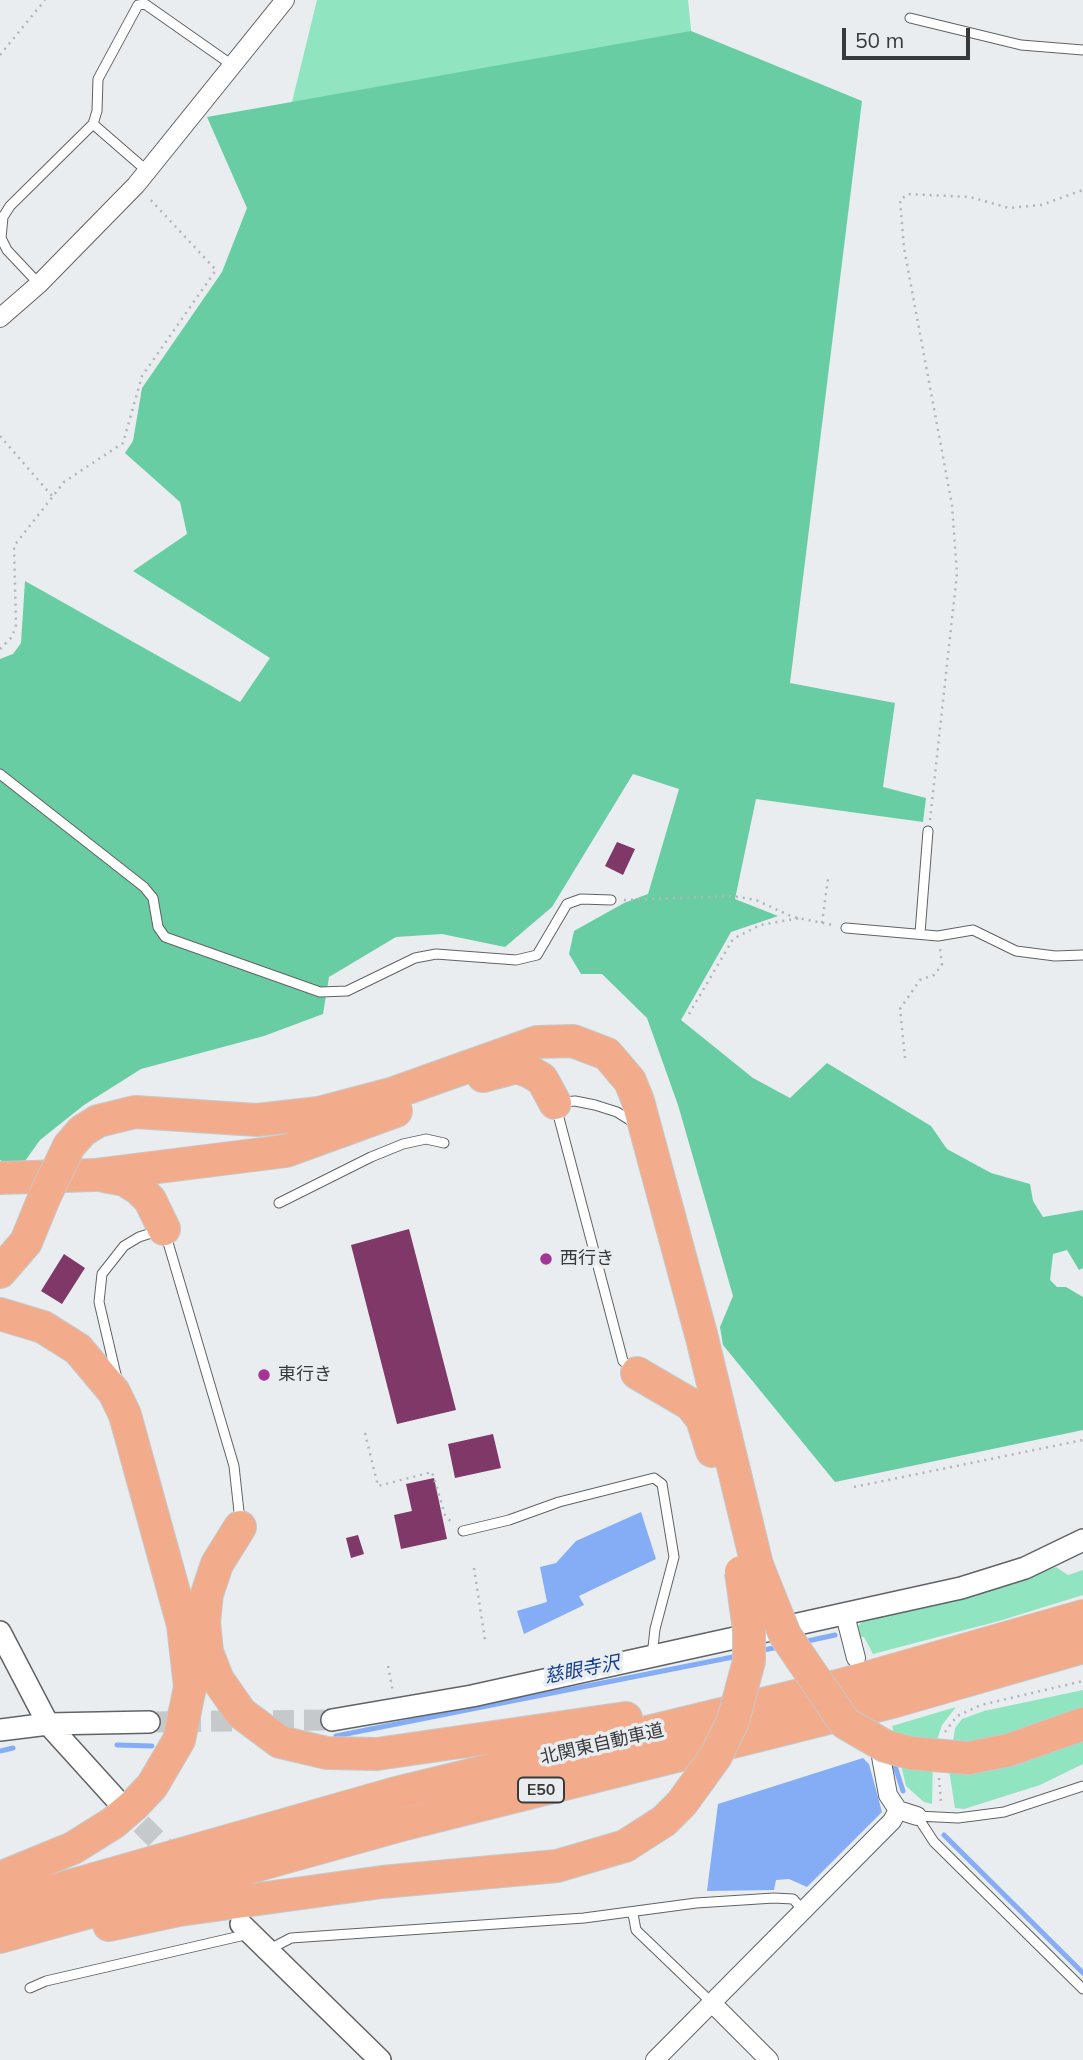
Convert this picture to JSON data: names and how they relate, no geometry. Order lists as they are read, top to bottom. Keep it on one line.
{"streets":{"highway":["北関東自動車道","E50"]},"water":["慈眼寺沢"],"places":["西行き","東行き"],"scale_bar":"50 m"}
